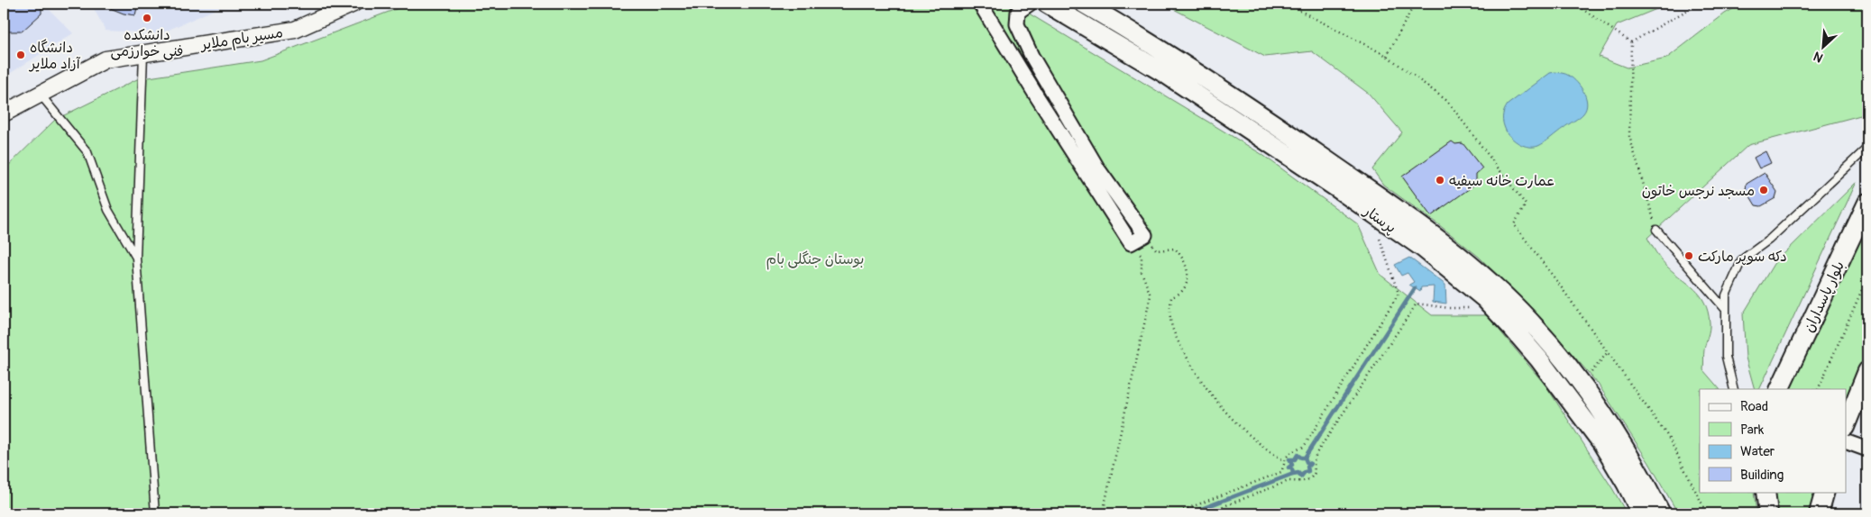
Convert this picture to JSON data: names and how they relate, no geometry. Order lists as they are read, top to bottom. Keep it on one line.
{"streets":{"main road":["پرستار","بلوار پاسداران"],"street":["مسیر بام ملایر"]},"parks":["بوستان جنگلی بام"],"places":["دانشکده فنی خوارزمی","دانشگاه آزاد ملایر","عمارت خانه سیفیه","مسجد نرجس خاتون","دکه سوپر مارکت"],"legend":["Road","Park","Water","Building"],"north":"bottom left"}
